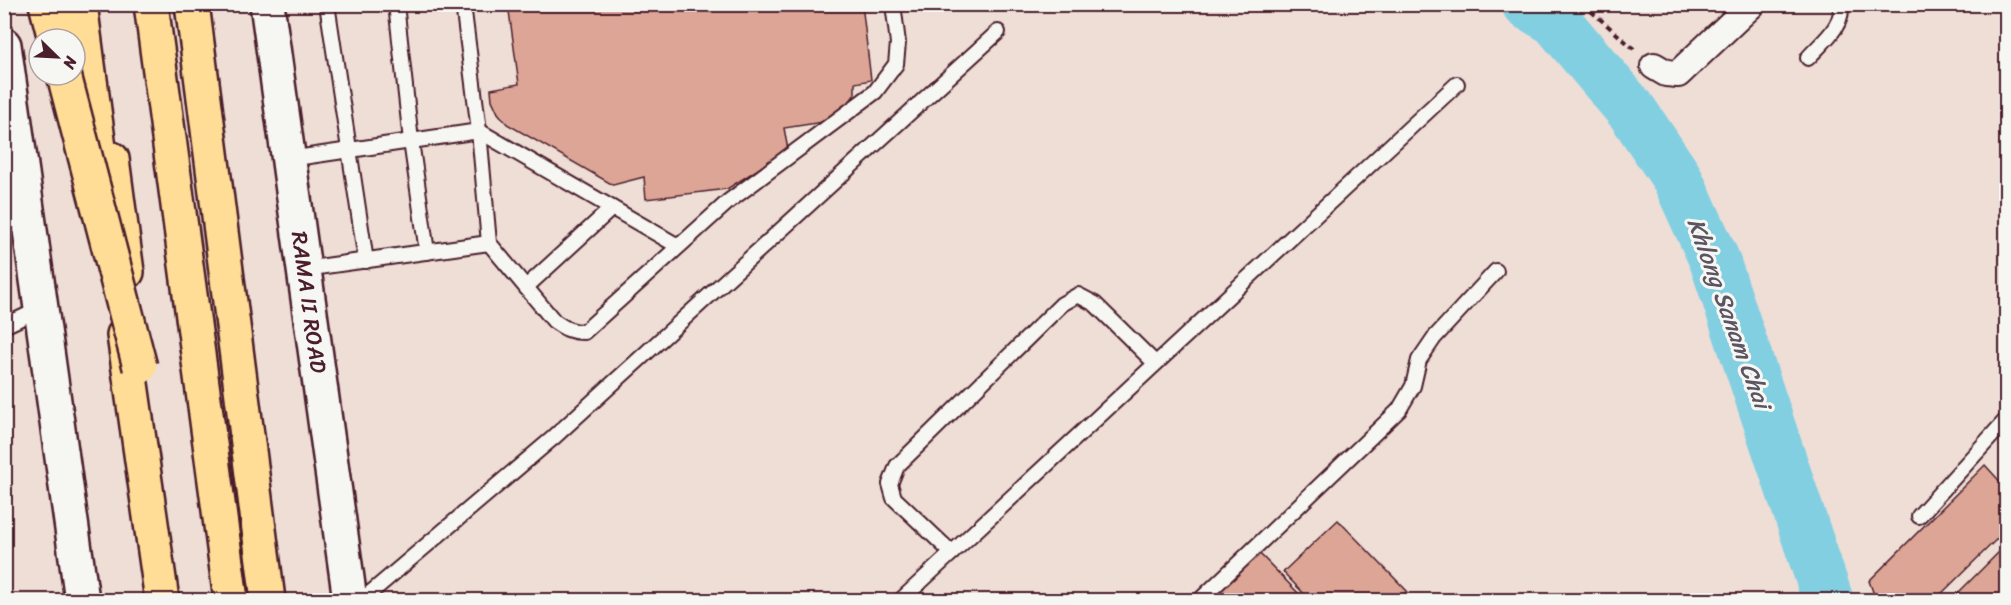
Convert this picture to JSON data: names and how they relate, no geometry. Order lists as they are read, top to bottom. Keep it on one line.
{"streets":{"main road":["RAMA II ROAD"]},"water":["Khlong Sanam Chai"],"north":"bottom right"}
